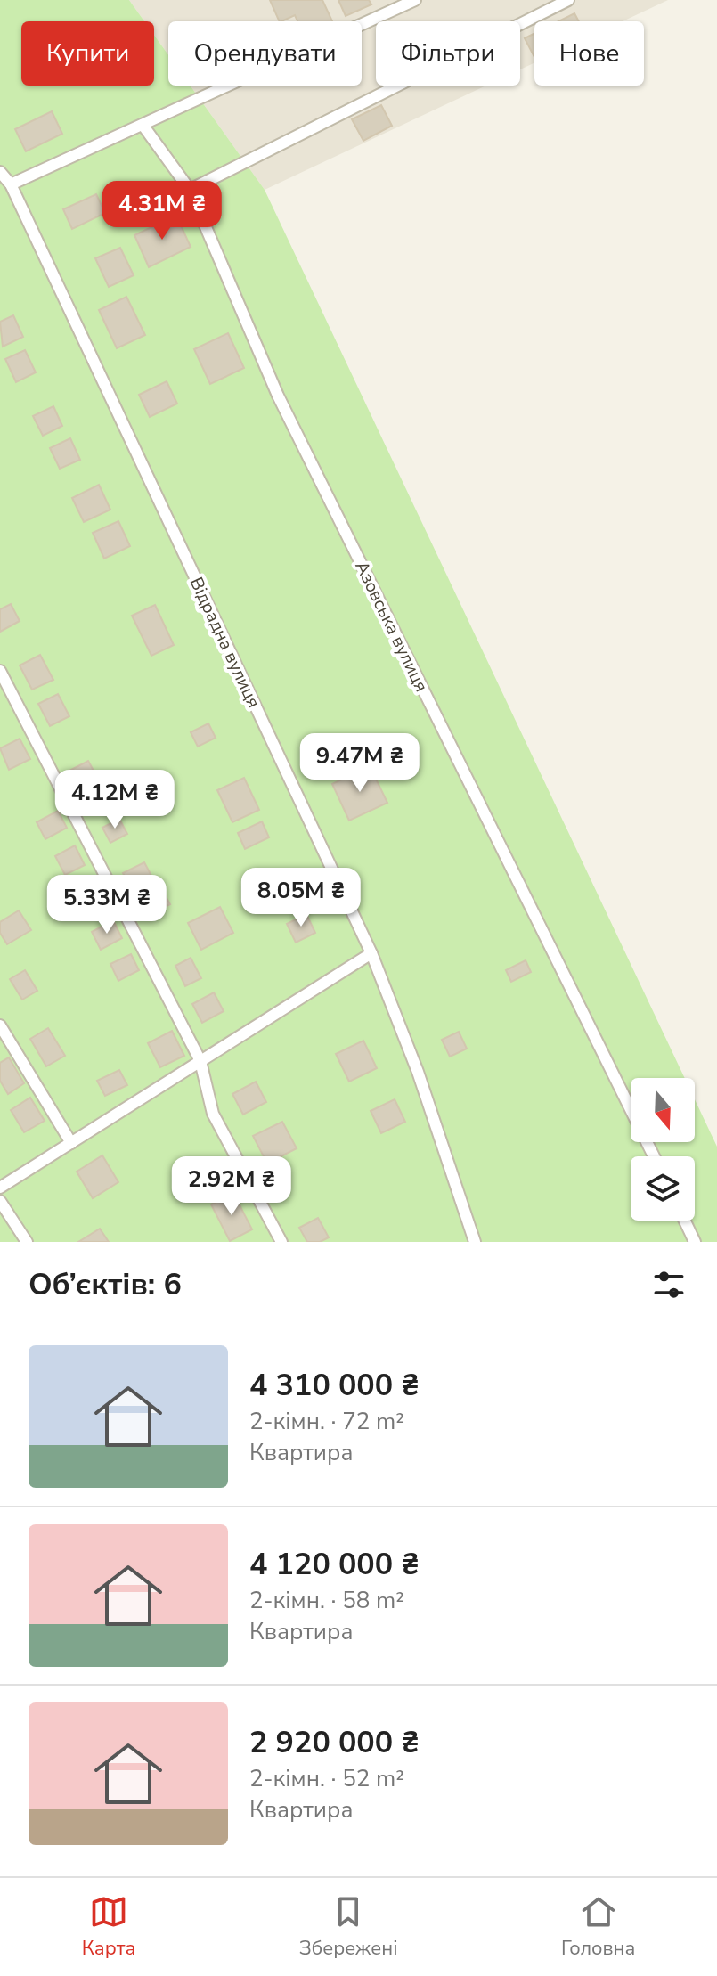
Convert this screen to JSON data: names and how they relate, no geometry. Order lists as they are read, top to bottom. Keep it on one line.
{"streets":{"lane":["Азовська вулиця","Відрадна вулиця"]},"north":"bottom","page":{"chip":["Купити","Орендувати","Фільтри","Нове"],"price":["4.31M ₴","9.47M ₴","4.12M ₴","8.05M ₴","5.33M ₴","2.92M ₴"],"heading":"Об’єктів: 6","list":[{"name":"4 310 000 ₴","note":"2-кімн. · 72 m² · Квартира"},{"name":"4 120 000 ₴","note":"2-кімн. · 58 m² · Квартира"},{"name":"2 920 000 ₴","note":"2-кімн. · 52 m² · Квартира"}],"tabs":["Карта","Збережені","Головна"]}}
